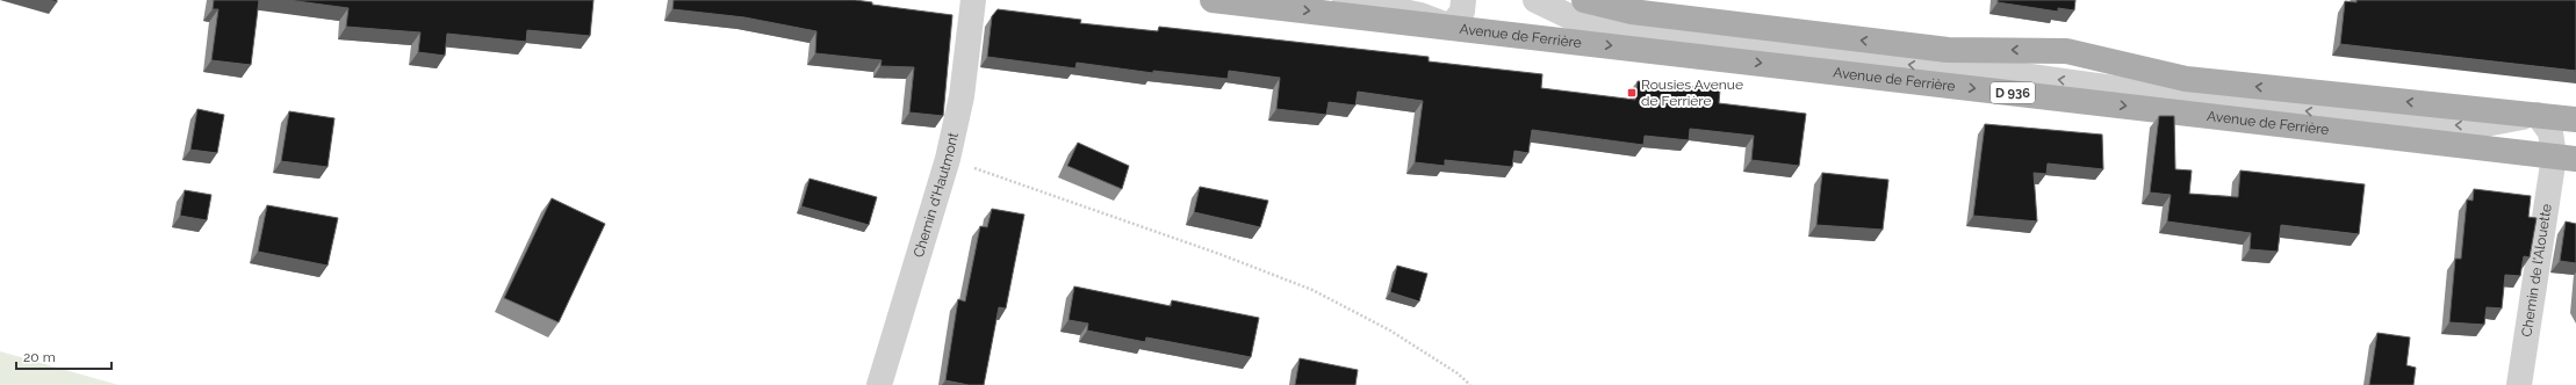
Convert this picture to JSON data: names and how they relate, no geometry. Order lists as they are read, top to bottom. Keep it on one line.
{"streets":{"main road":["Avenue de Ferrière","D 936"],"street":["Chemin d'Hautmont","Chemin de l'Alouette"]},"crossings":[["Avenue de Ferrière","Chemin de l'Alouette"]],"places":{"transit":["Rousies Avenue de Ferrière"]},"scale_bar":"20 m"}
